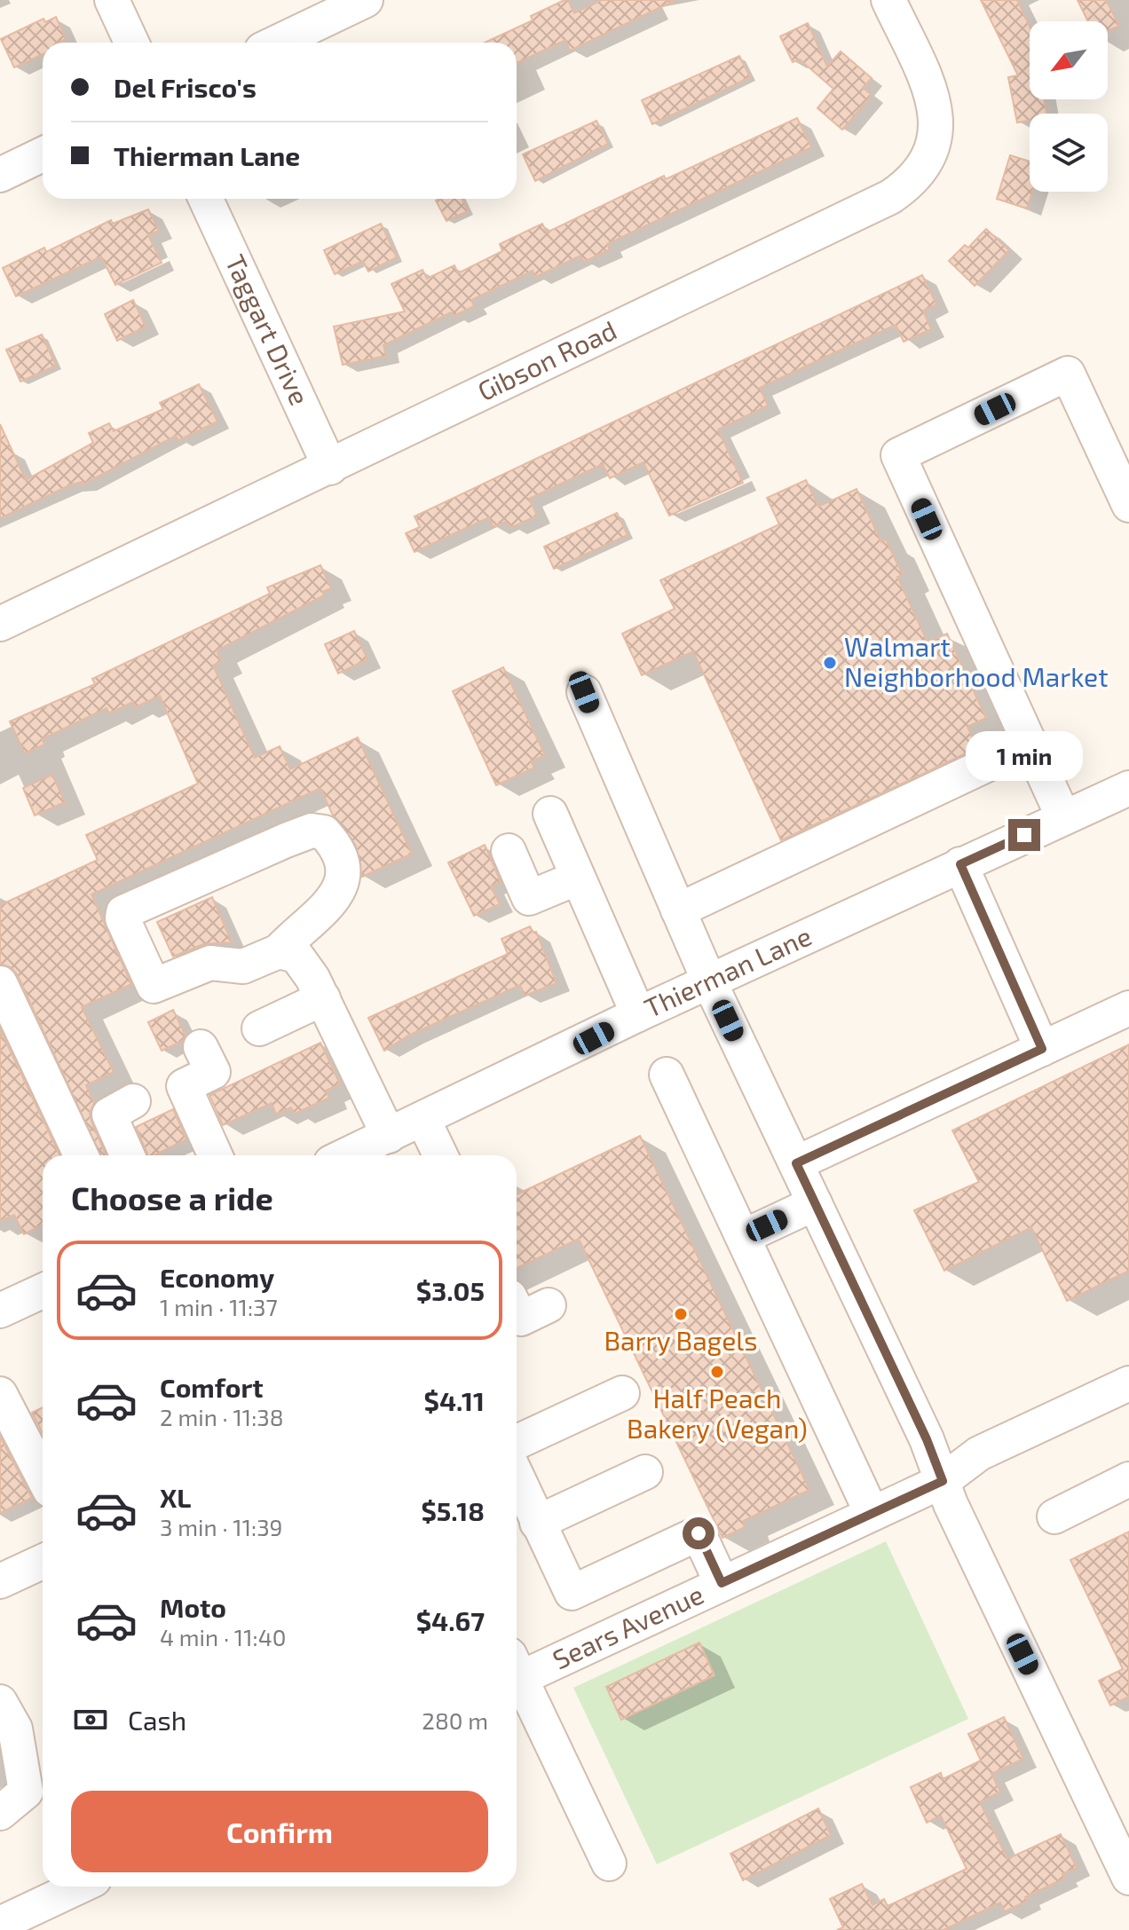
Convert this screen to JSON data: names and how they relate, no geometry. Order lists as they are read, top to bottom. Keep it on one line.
{"streets":{"street":["Taggart Drive","Gibson Road","Thierman Lane","Sears Avenue"]},"crossings":[["Taggart Drive","Gibson Road"]],"places":["Walmart Neighborhood Market","Barry Bagels","Half Peach Bakery (Vegan)"],"north":"bottom left","page":{"banner":["Del Frisco's","Thierman Lane"],"bubble":"1 min","heading":"Choose a ride","list":[{"name":"Economy","note":"1 min · 11:37","value":"$3.05"},{"name":"Comfort","note":"2 min · 11:38","value":"$4.11"},{"name":"XL","note":"3 min · 11:39","value":"$5.18"},{"name":"Moto","note":"4 min · 11:40","value":"$4.67"}],"pay":["Cash","280 m"],"buttons":"Confirm"}}
